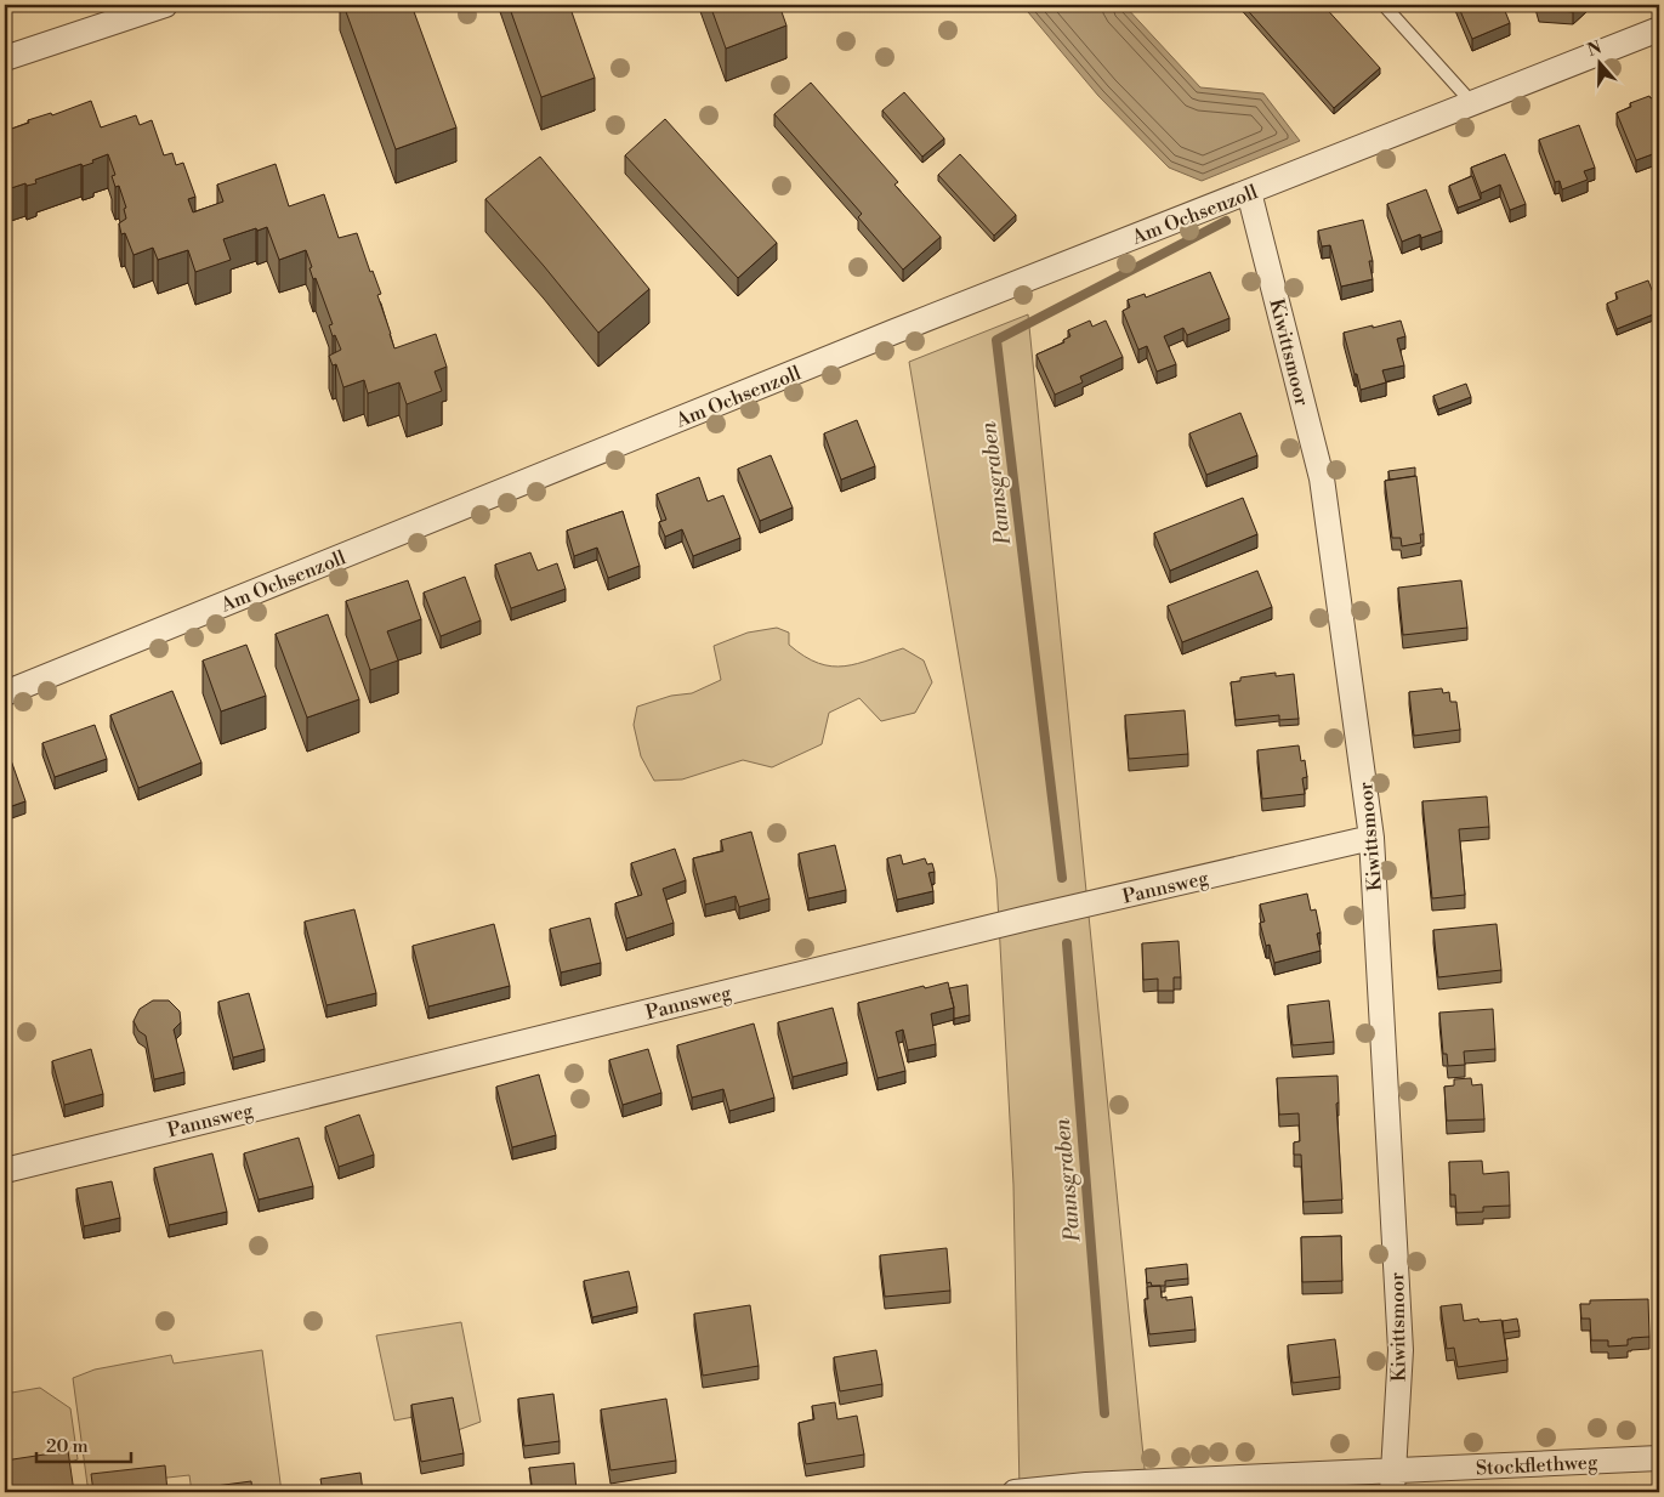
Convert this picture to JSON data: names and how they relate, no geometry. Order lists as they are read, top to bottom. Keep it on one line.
{"streets":{"street":["Am Ochsenzoll","Kiwittsmoor","Pannsweg","Stockflethweg"]},"crossings":[["Am Ochsenzoll","Kiwittsmoor"],["Kiwittsmoor","Pannsweg"],["Kiwittsmoor","Stockflethweg"]],"water":["Pannsgraben"],"scale_bar":"20 m","north":"top"}
